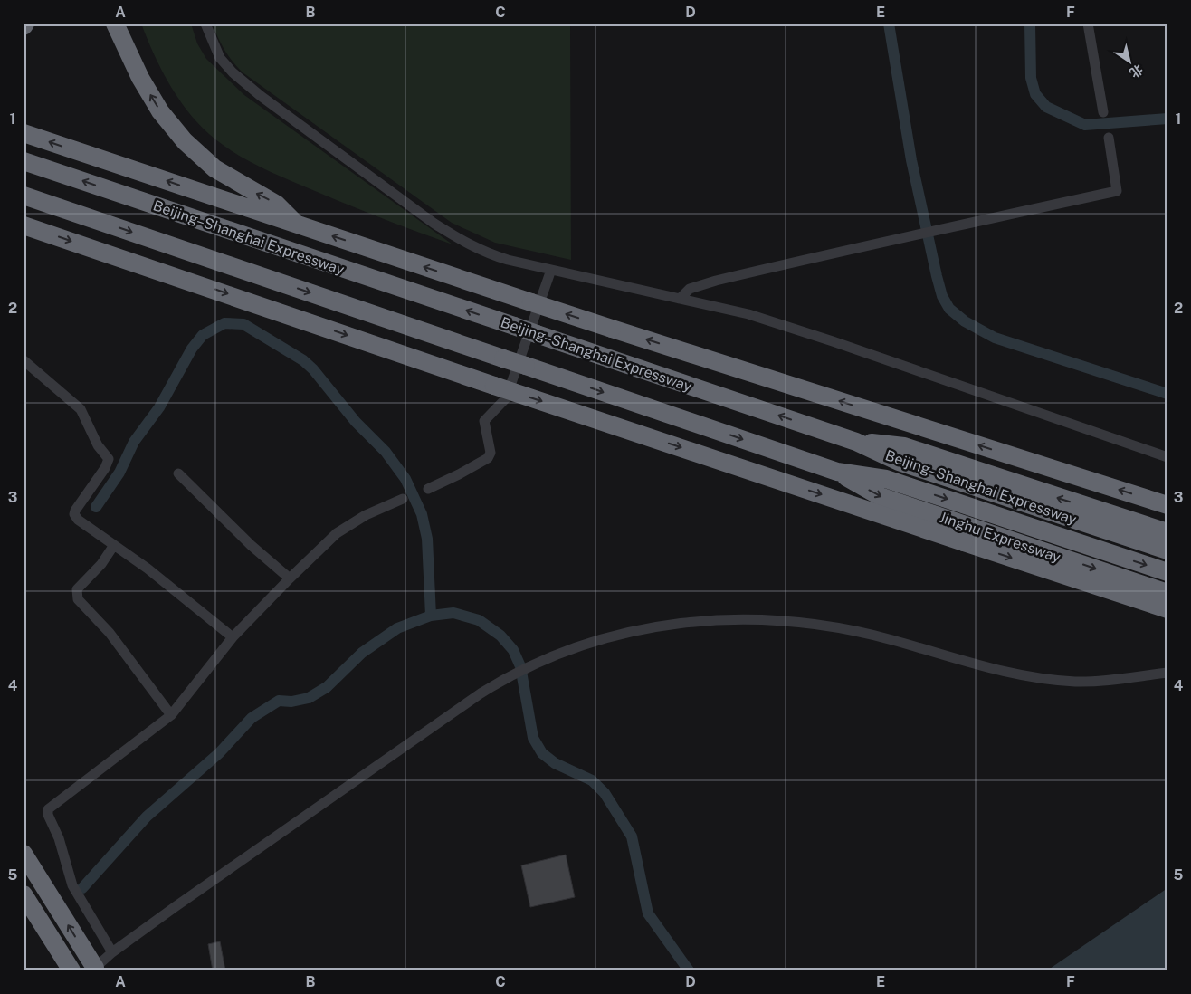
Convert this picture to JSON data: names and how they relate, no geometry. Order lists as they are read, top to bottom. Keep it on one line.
{"streets":{"highway":["Beijing–Shanghai Expressway","Jinghu Expressway"]},"crossings":[["Beijing–Shanghai Expressway","Jinghu Expressway"]],"north":"bottom right","grid":{"columns":["A","B","C","D","E","F"],"rows":["1","2","3","4","5"]}}
